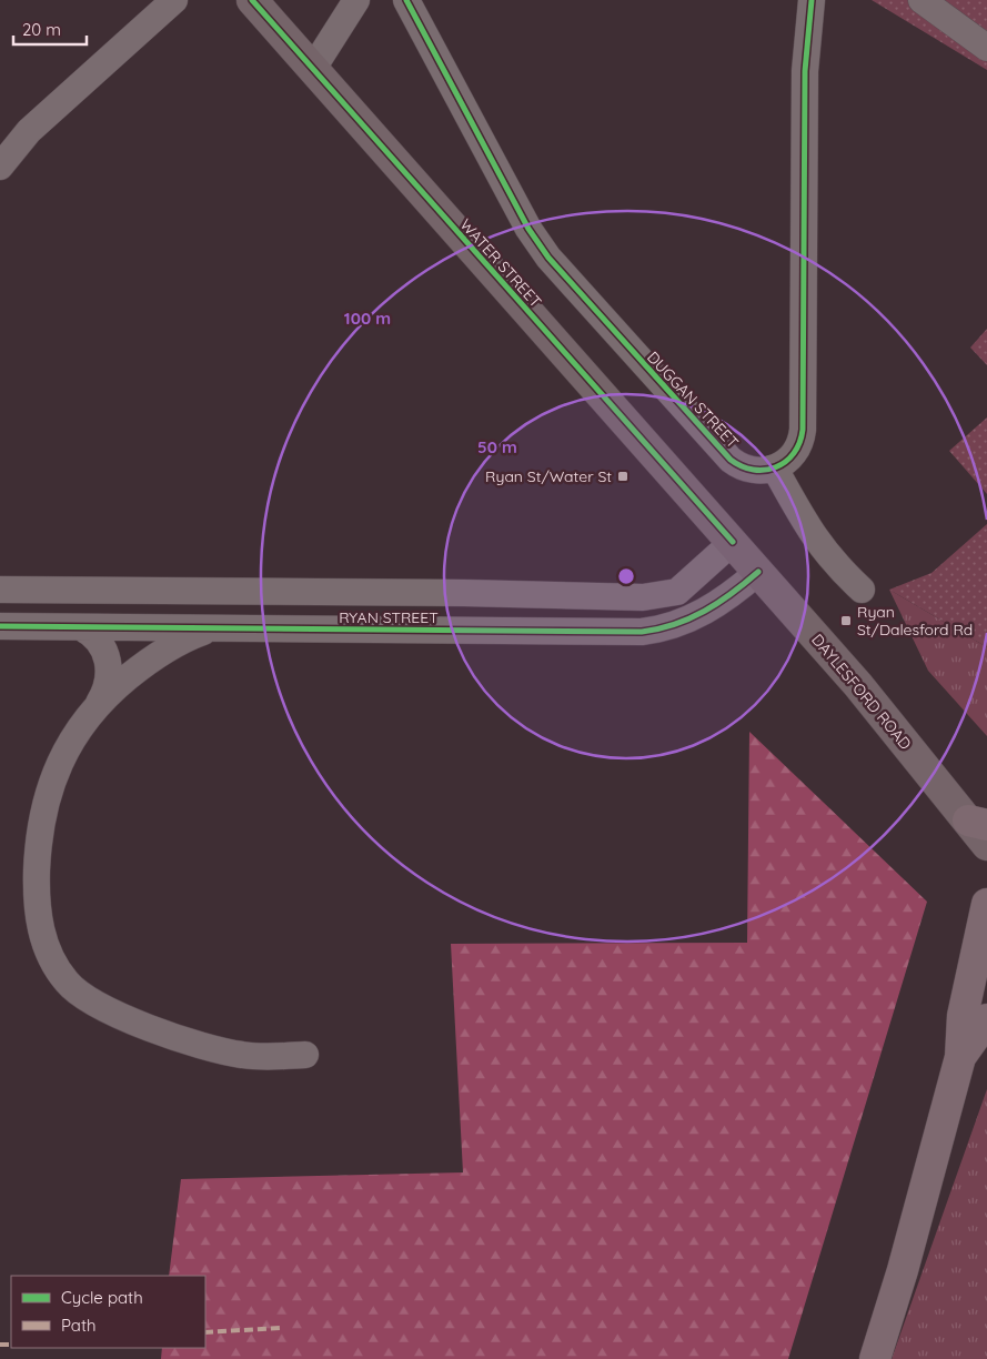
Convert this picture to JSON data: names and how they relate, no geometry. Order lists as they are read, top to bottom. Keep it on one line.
{"streets":{"main road":["WATER STREET","DAYLESFORD ROAD"],"street":["DUGGAN STREET","RYAN STREET"]},"crossings":[["WATER STREET","RYAN STREET"],["WATER STREET","DAYLESFORD ROAD"],["RYAN STREET","DAYLESFORD ROAD"]],"places":{"transit":["Ryan St/Water St","Ryan St/Dalesford Rd"]},"legend":["Cycle path","Path"],"scale_bar":"20 m","rings":["100 m","50 m"]}
